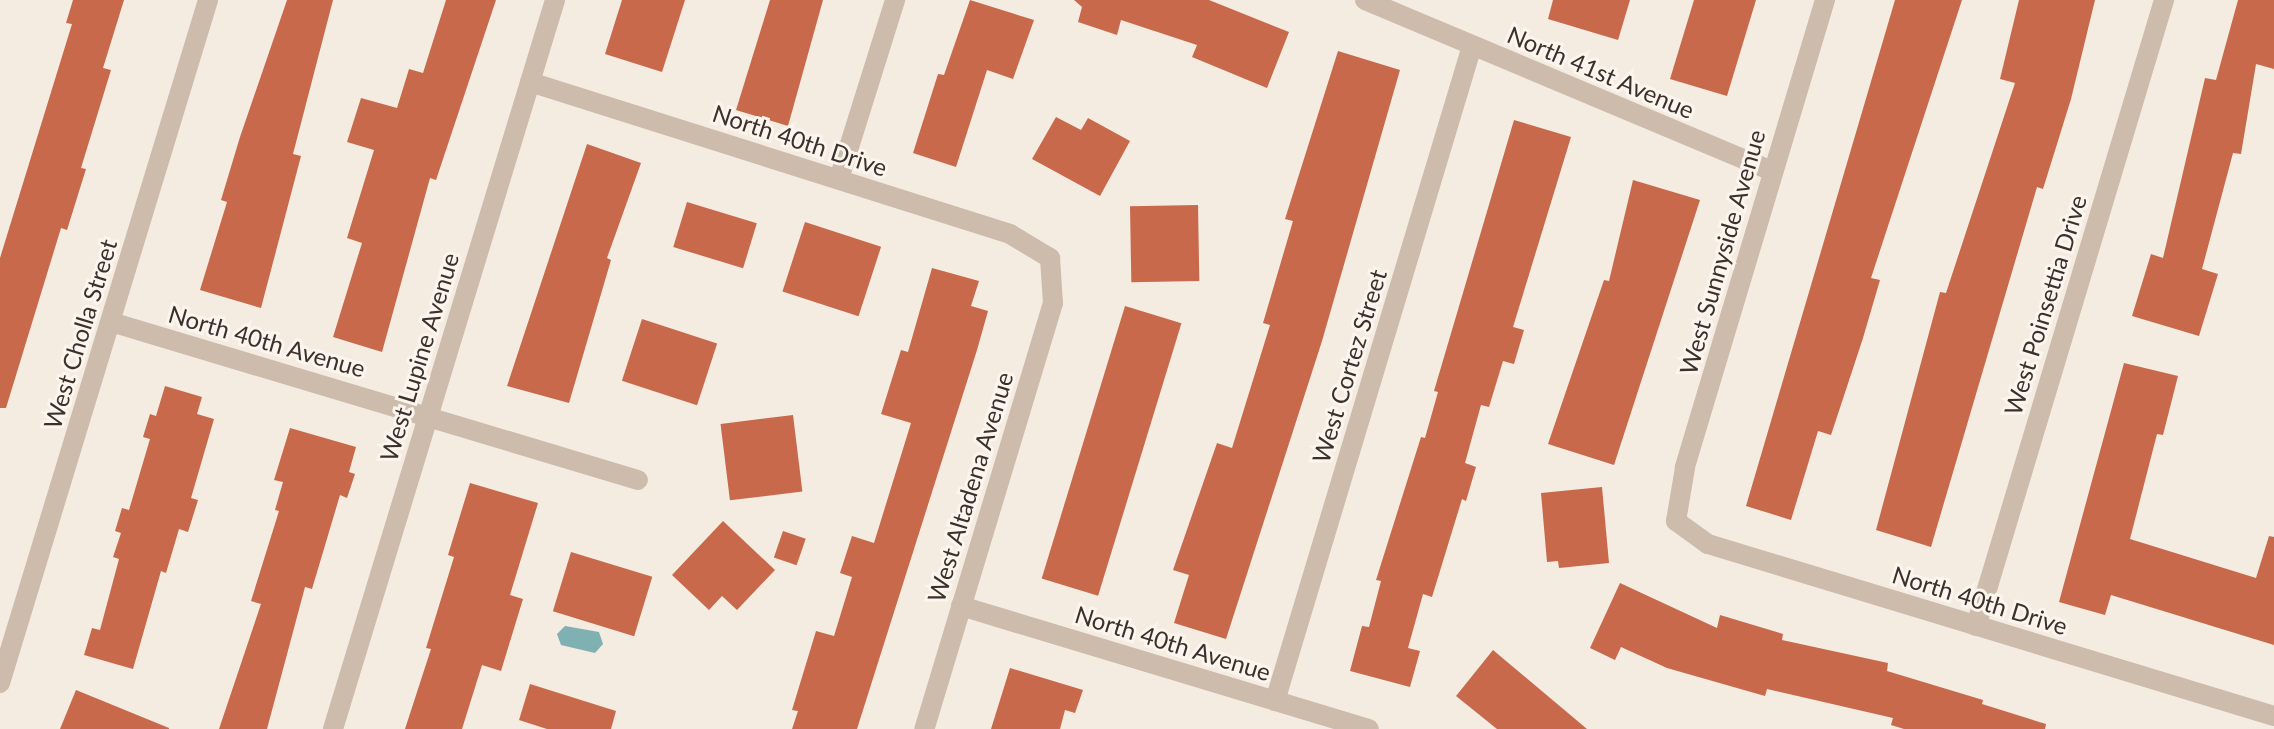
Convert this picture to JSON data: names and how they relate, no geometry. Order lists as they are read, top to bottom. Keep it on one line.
{"streets":{"street":["North 41st Avenue","North 40th Drive","West Sunnyside Avenue","West Poinsettia Drive","West Cholla Street","North 40th Avenue","West Lupine Avenue","West Cortez Street","West Altadena Avenue"]},"crossings":[["North 41st Avenue","West Sunnyside Avenue"],["North 41st Avenue","West Cortez Street"],["North 40th Drive","West Sunnyside Avenue"],["North 40th Drive","West Poinsettia Drive"],["North 40th Drive","West Lupine Avenue"],["North 40th Drive","West Altadena Avenue"],["West Cholla Street","North 40th Avenue"],["North 40th Avenue","West Lupine Avenue"],["North 40th Avenue","West Cortez Street"],["North 40th Avenue","West Altadena Avenue"]]}
